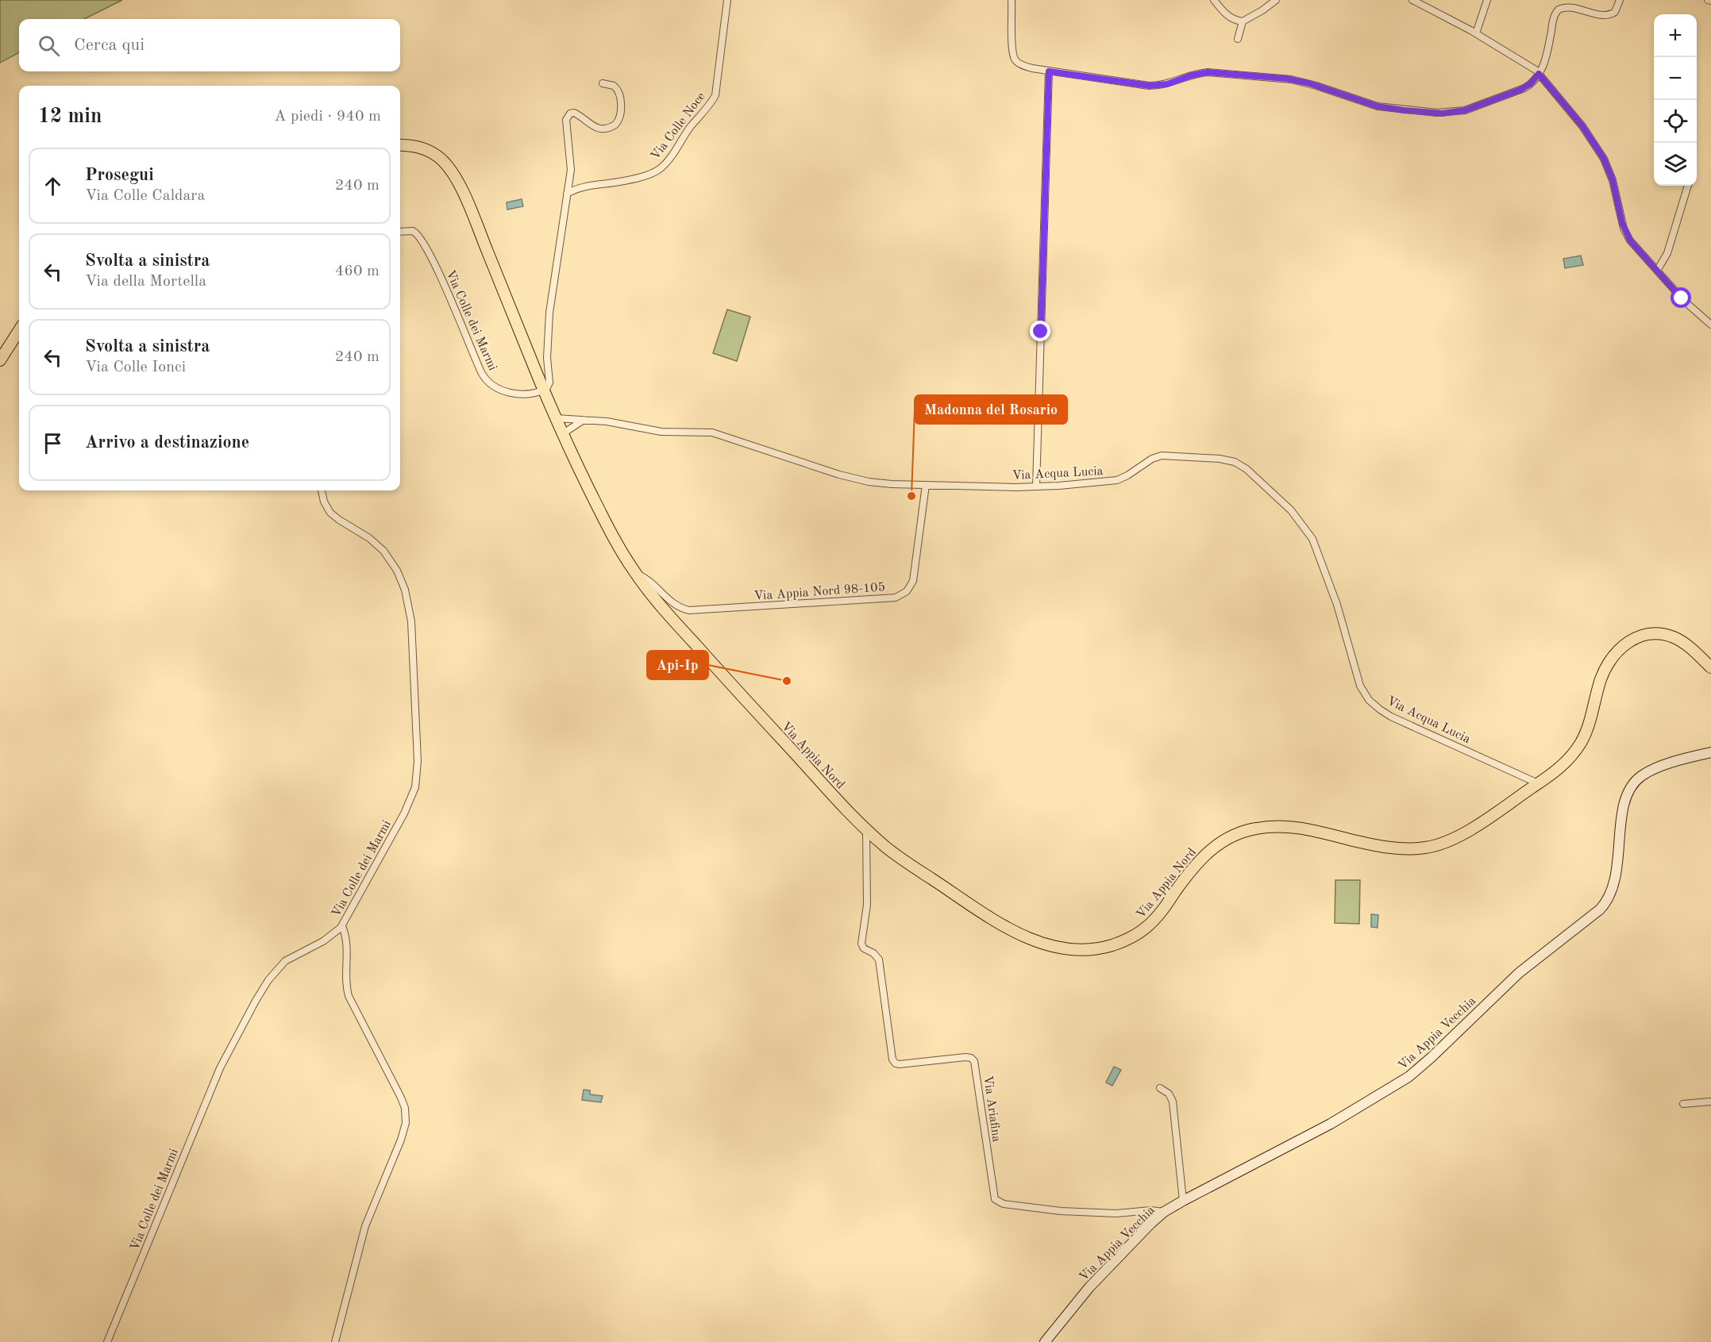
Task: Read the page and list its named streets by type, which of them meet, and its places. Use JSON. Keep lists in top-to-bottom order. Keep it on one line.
{"streets":{"main road":["Via Appia Nord","Via Appia Vecchia"],"street":["Via Colle Noce","Via Colle dei Marmi","Via Acqua Lucia","Via Appia Nord 98-105","Via Ariafina"]},"crossings":[["Via Colle dei Marmi","Via Appia Nord"],["Via Acqua Lucia","Via Appia Nord 98-105"],["Via Acqua Lucia","Via Appia Nord"],["Via Appia Nord 98-105","Via Appia Nord"],["Via Appia Nord","Via Ariafina"],["Via Appia Vecchia","Via Ariafina"]],"places":["Madonna del Rosario","Api-Ip"],"page":{"map_buttons":["+","−"],"search":"Cerca qui","heading":["12 min","A piedi · 940 m"],"list":[["Prosegui","Via Colle Caldara","240 m"],["Svolta a sinistra","Via della Mortella","460 m"],["Svolta a sinistra","Via Colle Ionci","240 m"],"Arrivo a destinazione"]}}
